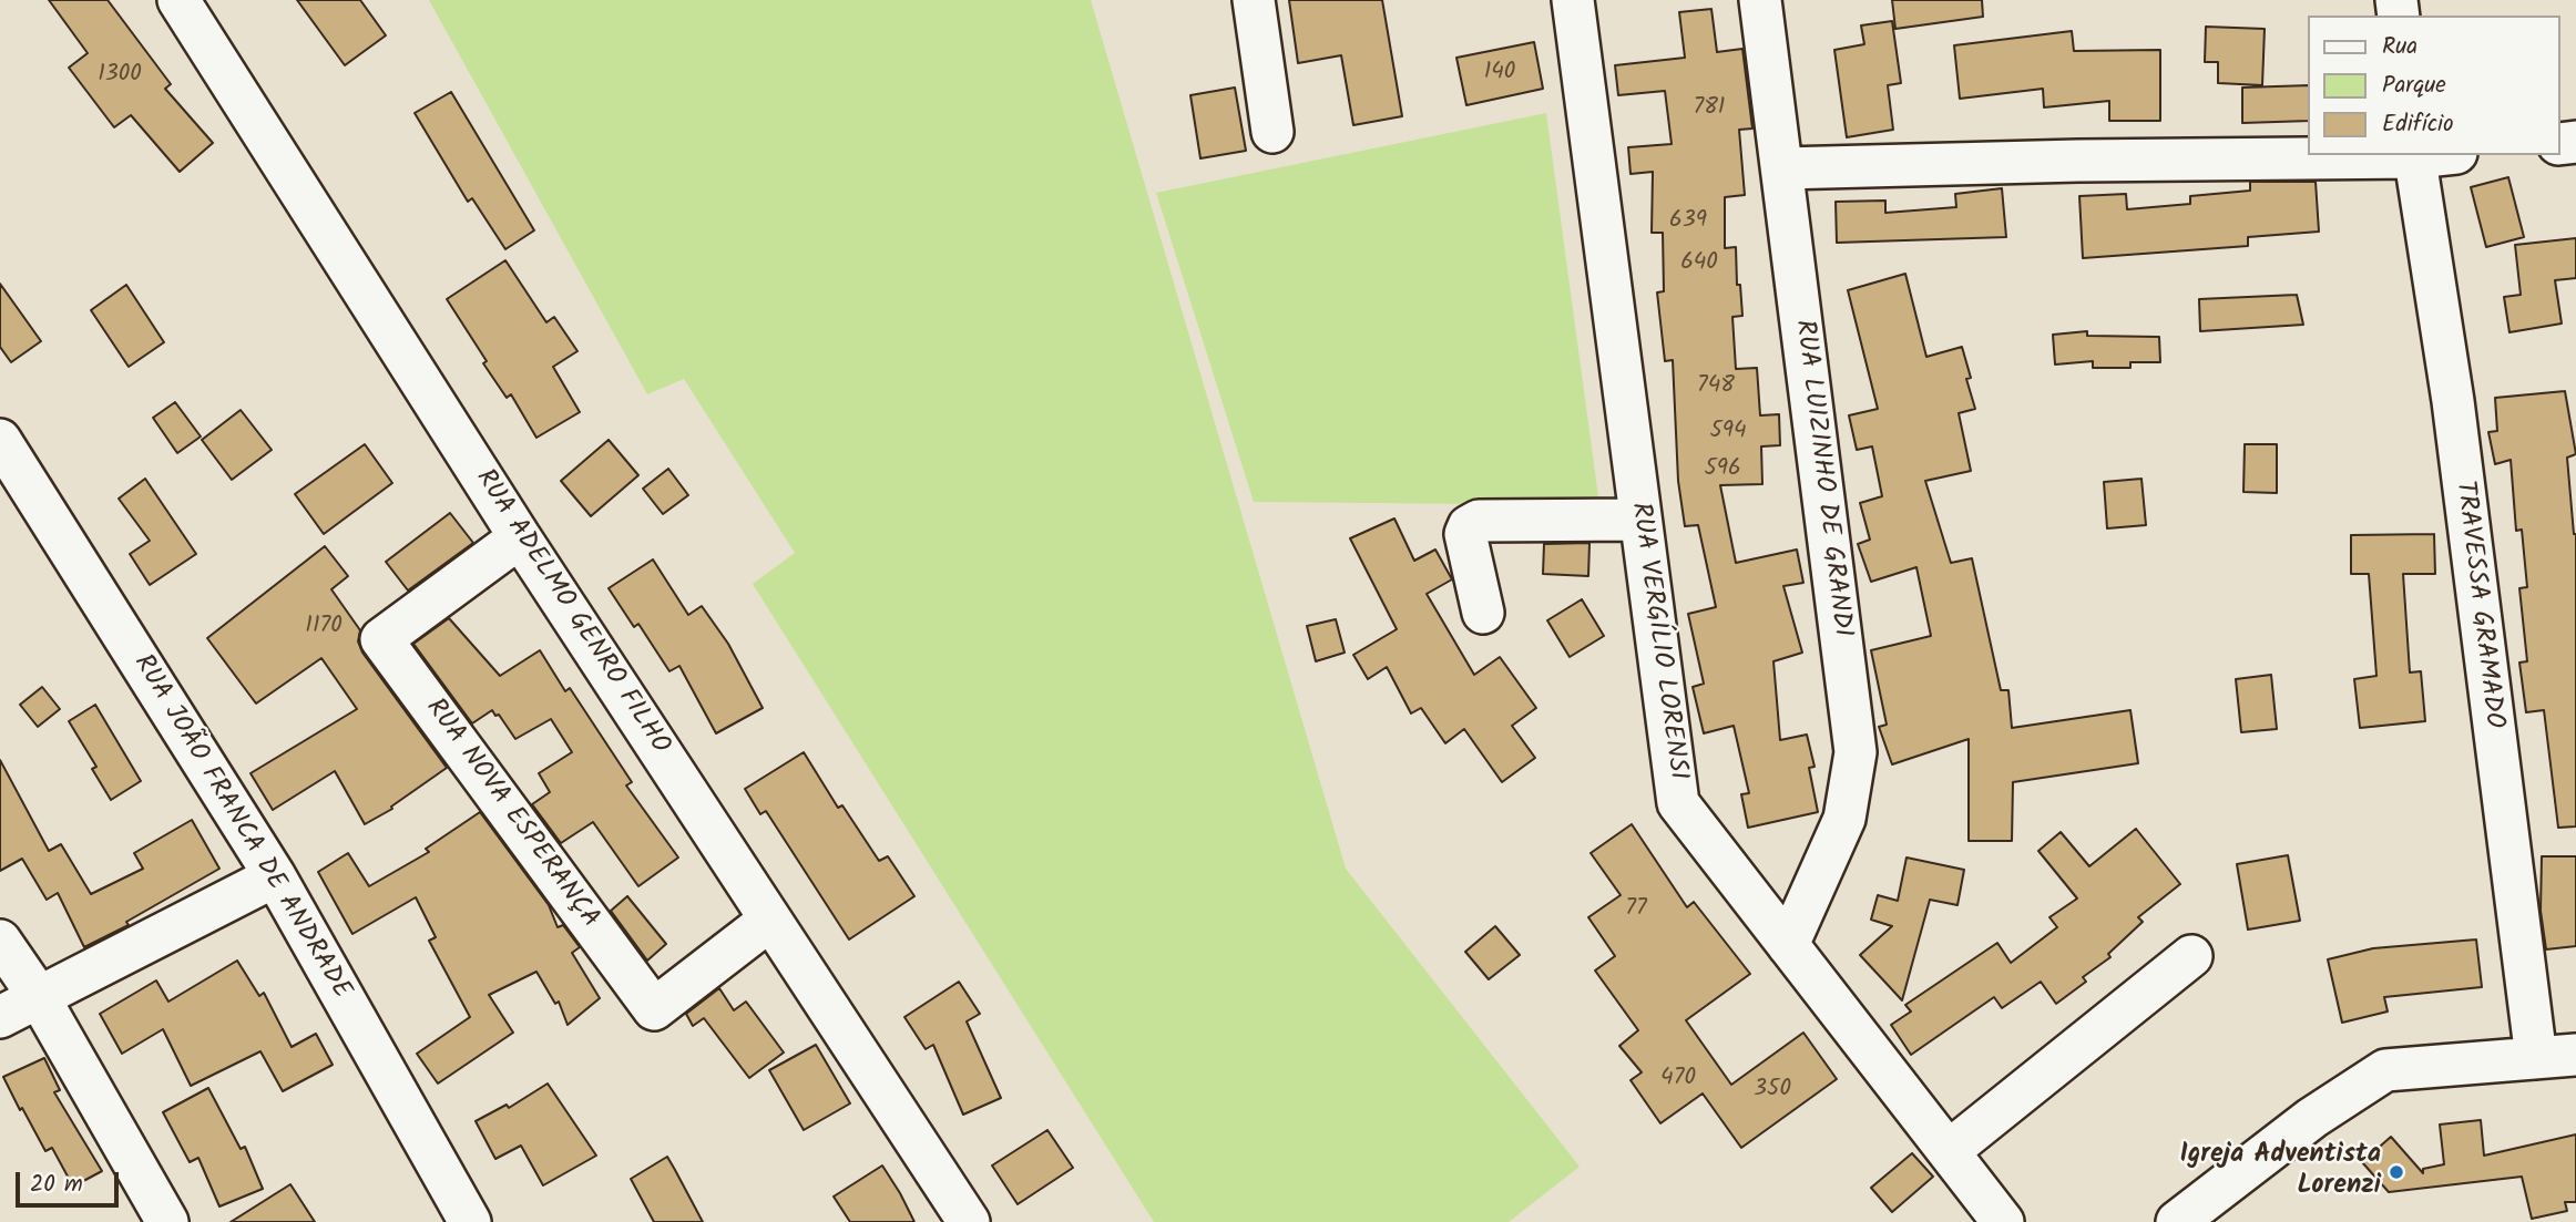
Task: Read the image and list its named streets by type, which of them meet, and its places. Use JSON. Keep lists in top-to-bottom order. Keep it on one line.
{"streets":{"street":["RUA LUIZINHO DE GRANDI","TRAVESSA GRAMADO","RUA ADELMO GENRO FILHO","RUA VERGÍLIO LORENSI","RUA NOVA ESPERANÇA","RUA JOÃO FRANCA DE ANDRADE"]},"crossings":[["RUA LUIZINHO DE GRANDI","RUA VERGÍLIO LORENSI"],["RUA ADELMO GENRO FILHO","RUA NOVA ESPERANÇA"]],"places":["Igreja Adventista Lorenzi"],"house_numbers":["140","1300","781","639","640","748","594","596","1170","77","470","350"],"legend":["Rua","Parque","Edifício"],"scale_bar":"20 m"}
